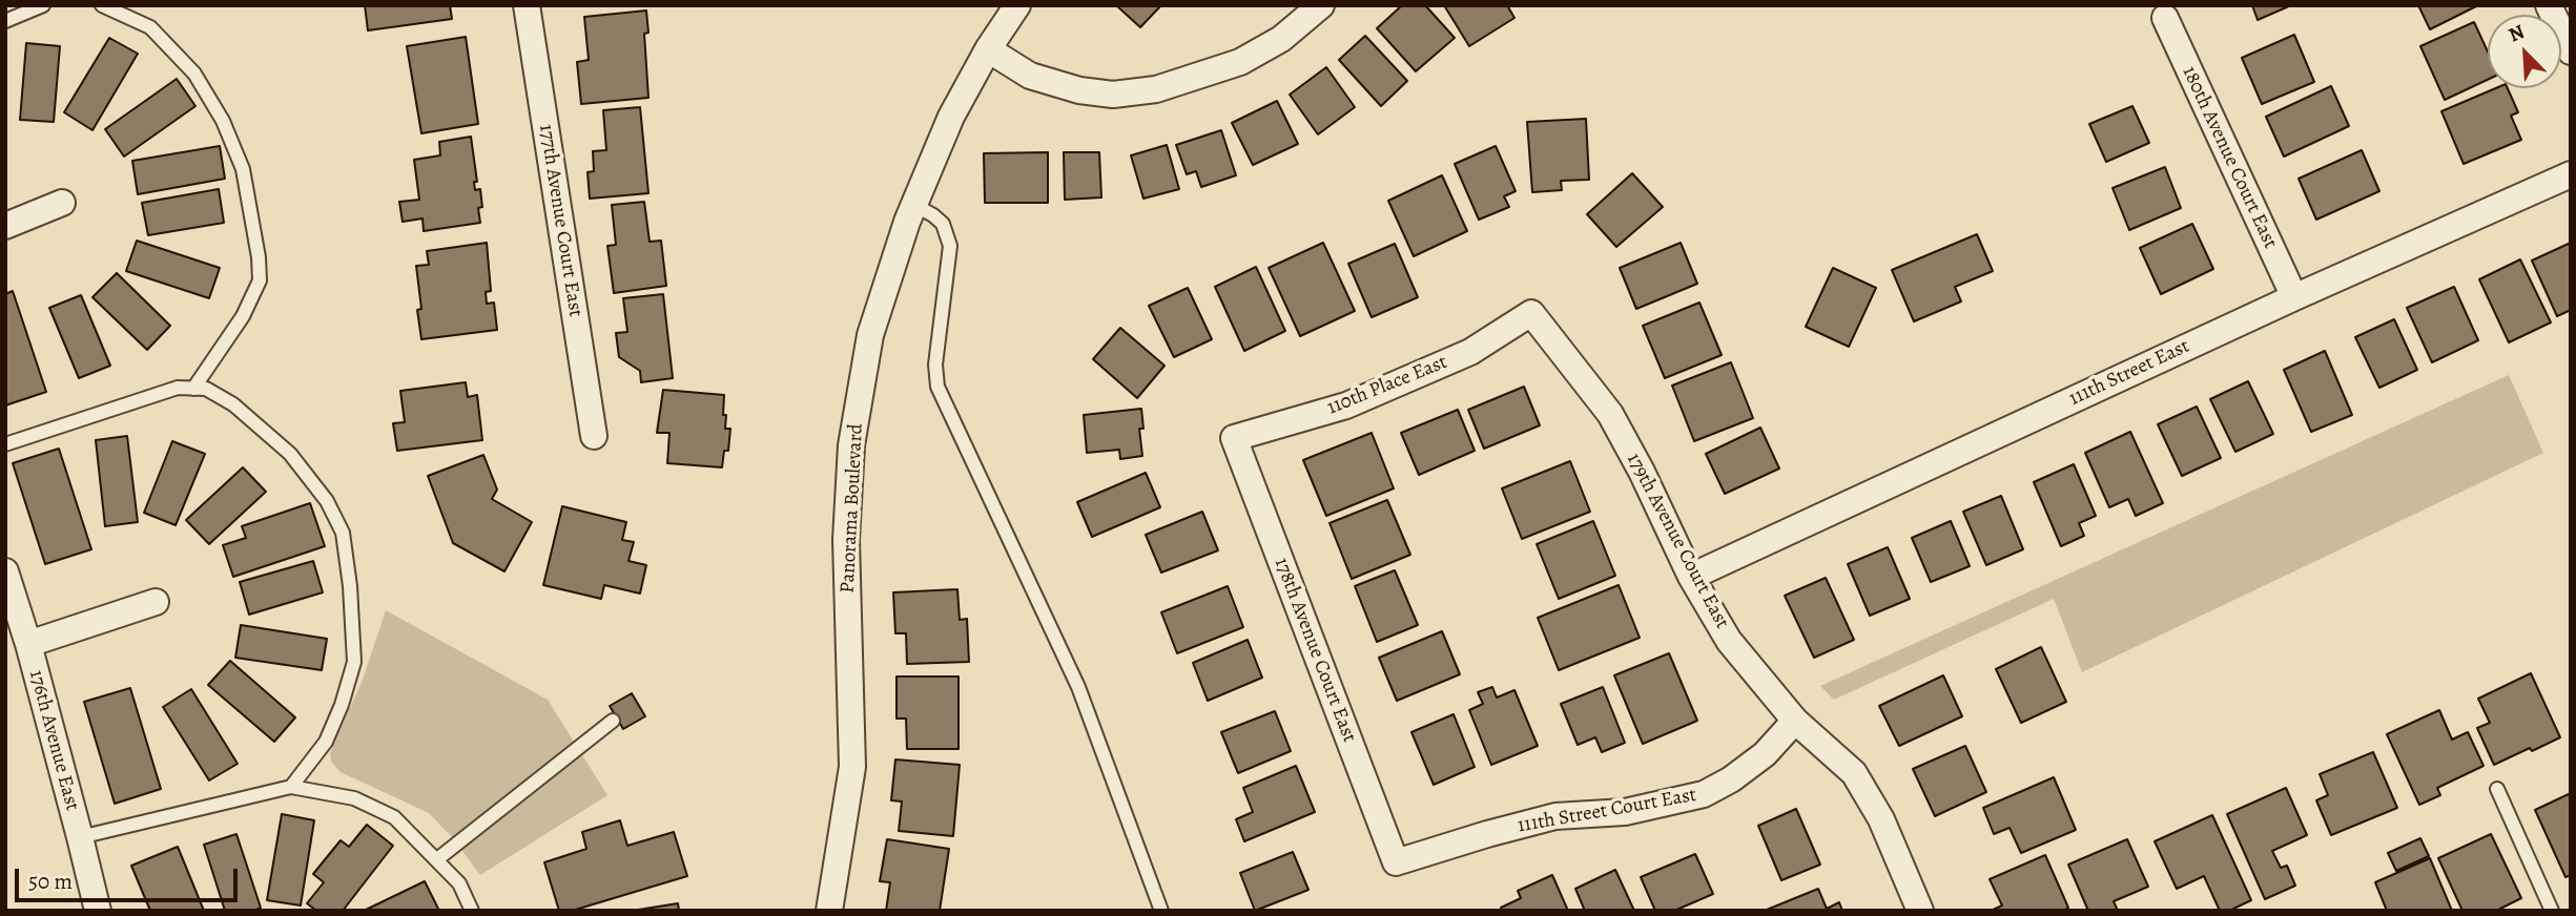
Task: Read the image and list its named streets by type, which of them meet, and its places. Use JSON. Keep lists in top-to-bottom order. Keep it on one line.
{"streets":{"street":["180th Avenue Court East","177th Avenue Court East","111th Street East","110th Place East","Panorama Boulevard","179th Avenue Court East","178th Avenue Court East","176th Avenue East","111th Street Court East"]},"crossings":[["180th Avenue Court East","111th Street East"],["111th Street East","179th Avenue Court East"],["110th Place East","179th Avenue Court East"],["110th Place East","178th Avenue Court East"],["179th Avenue Court East","111th Street Court East"],["178th Avenue Court East","111th Street Court East"]],"scale_bar":"50 m","north":"top left"}
